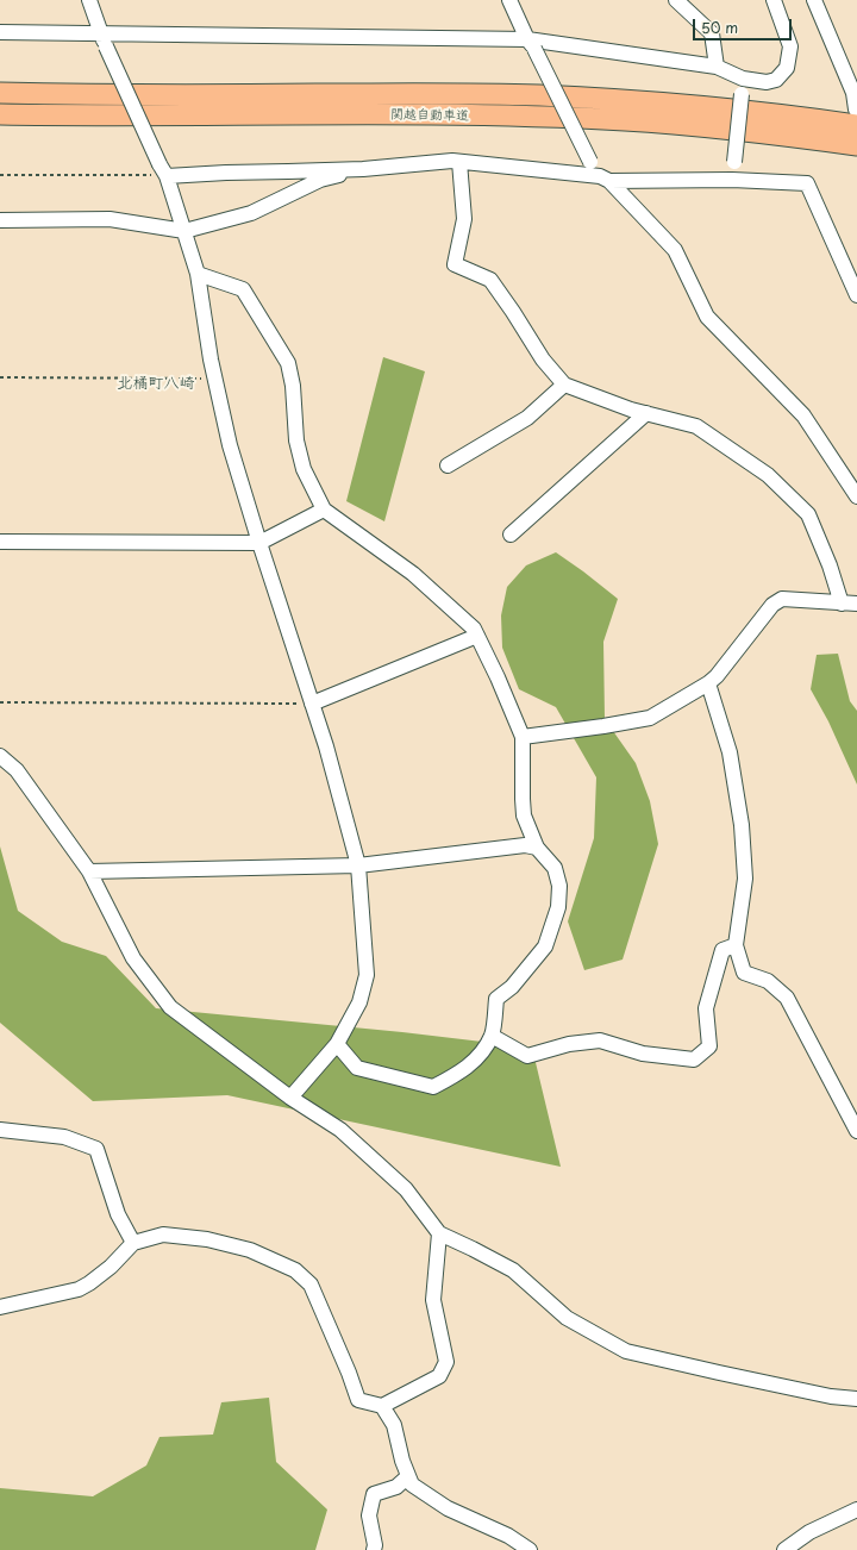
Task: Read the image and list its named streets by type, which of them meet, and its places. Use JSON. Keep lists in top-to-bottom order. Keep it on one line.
{"streets":{"highway":["関越自動車道"]},"districts":["北橘町八崎"],"scale_bar":"50 m"}
